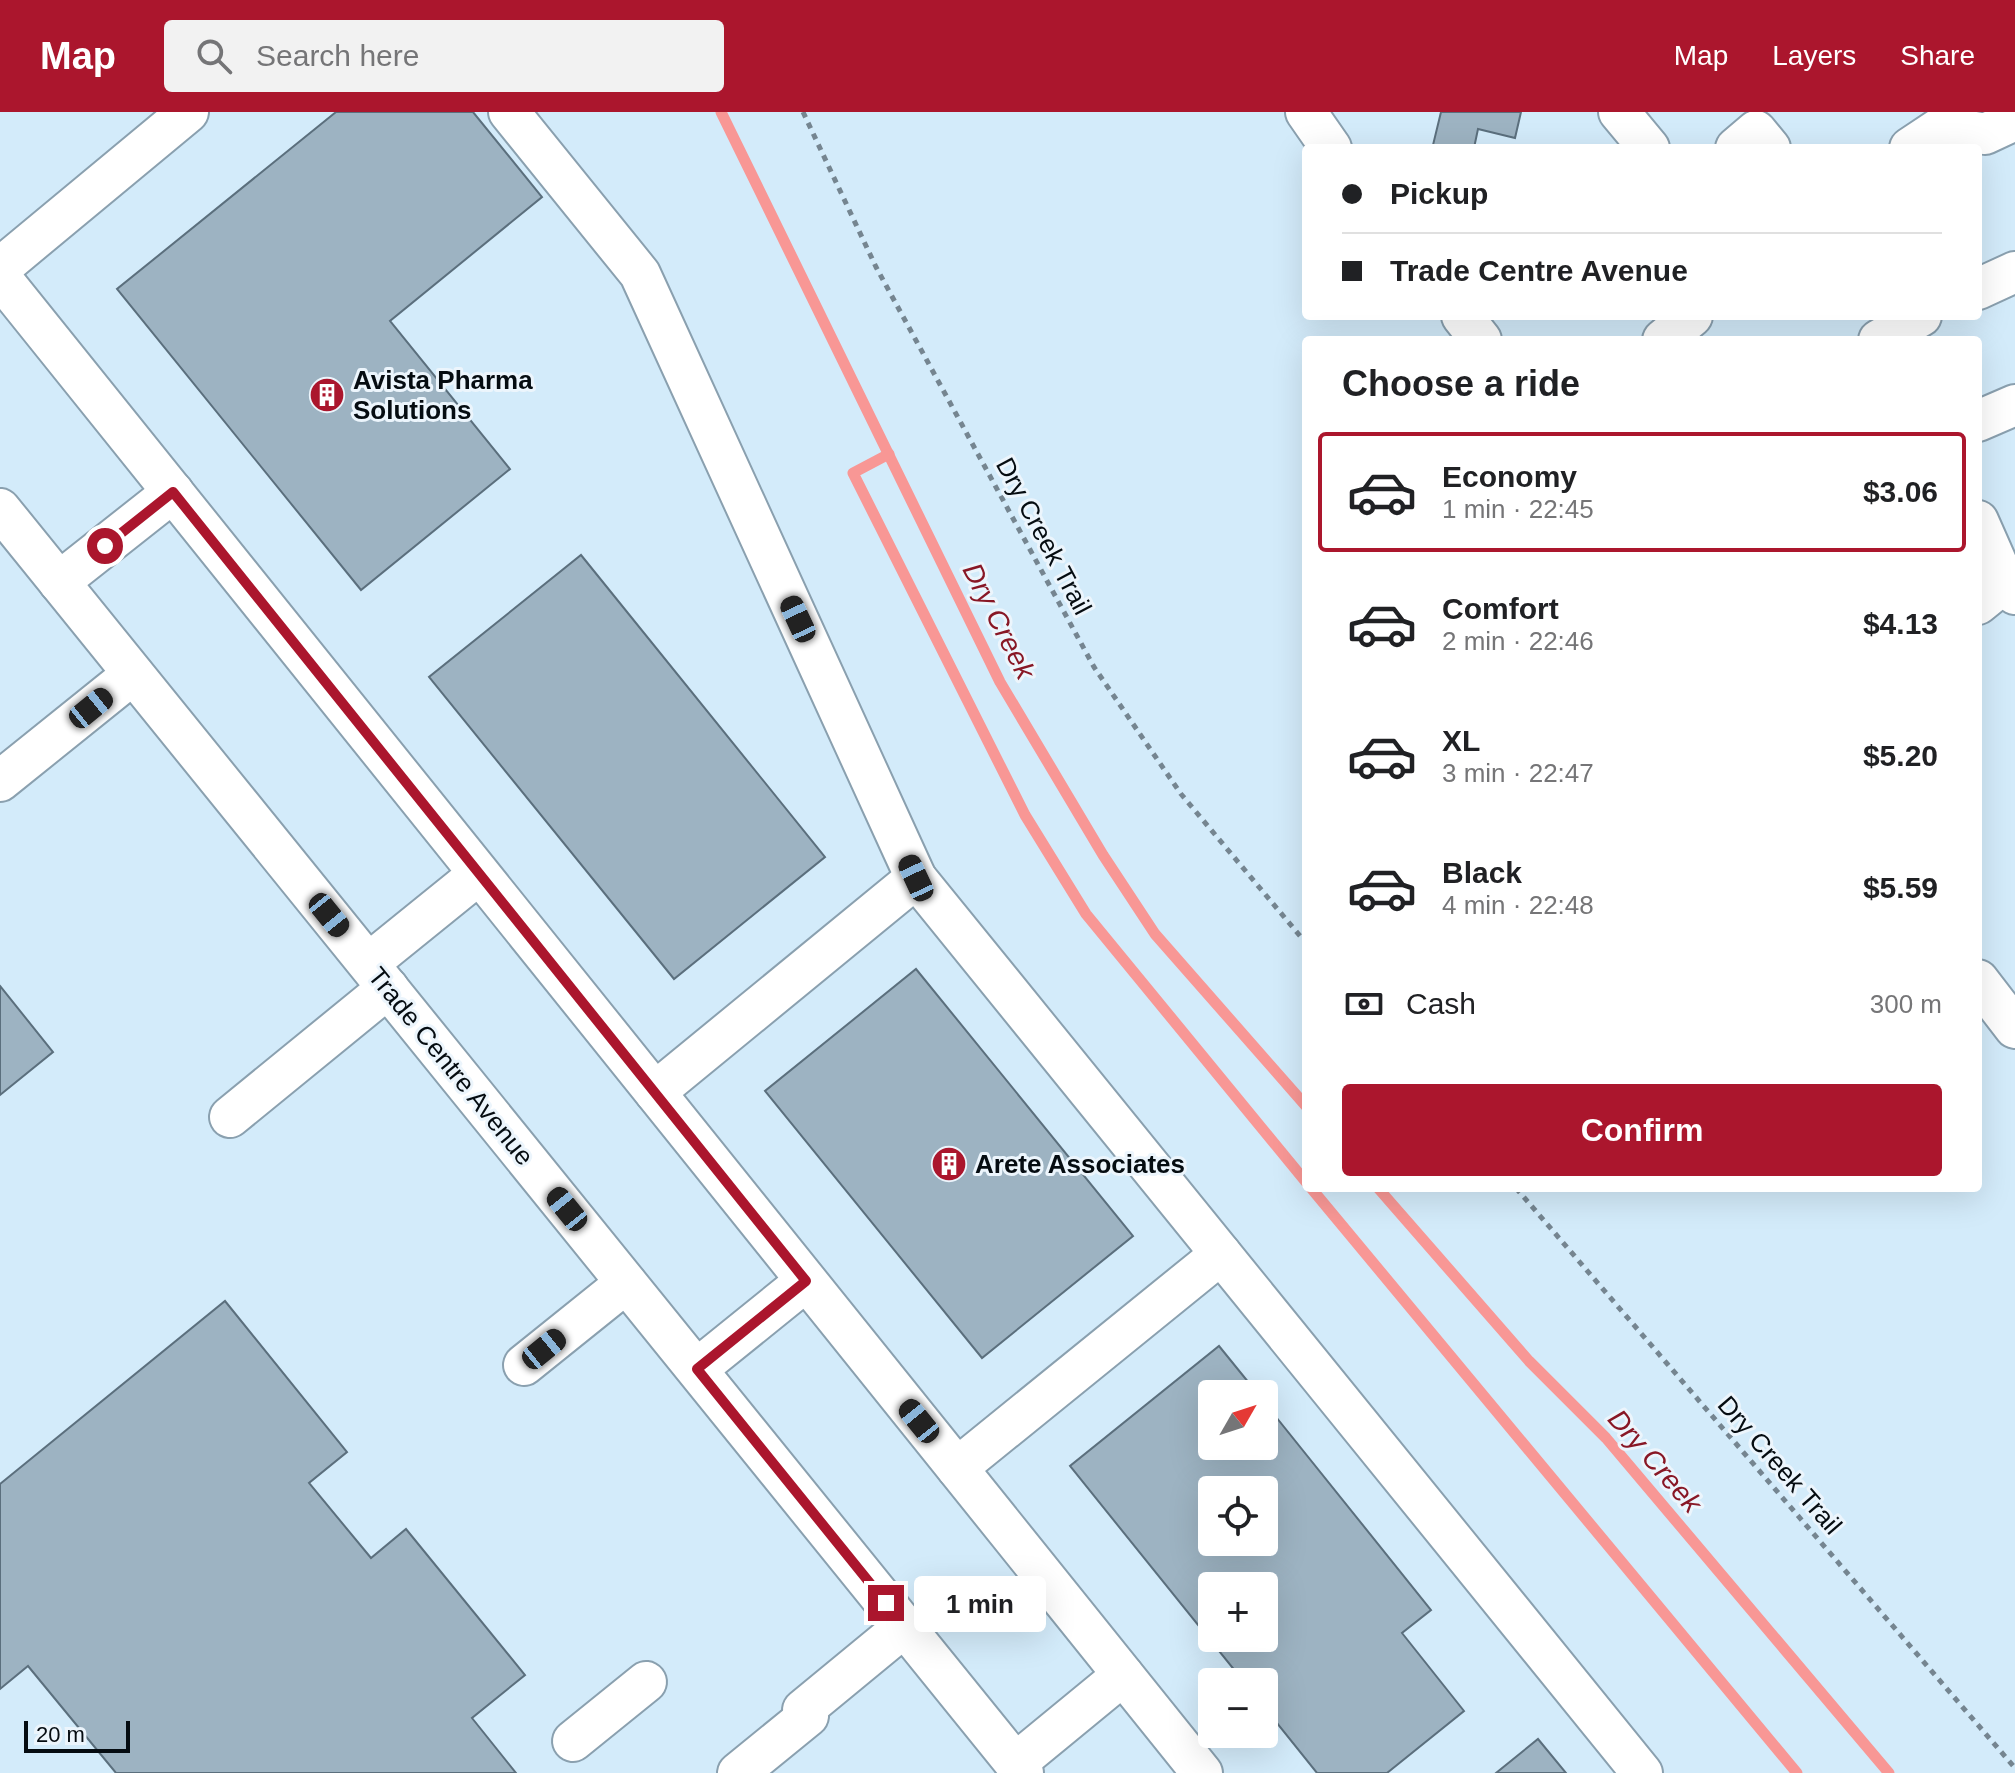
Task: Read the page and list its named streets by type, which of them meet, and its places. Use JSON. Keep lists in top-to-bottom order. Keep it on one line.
{"streets":{"street":["Trade Centre Avenue"],"path":["Dry Creek Trail"]},"water":["Dry Creek"],"places":{"building":["Avista Pharma Solutions","Arete Associates"]},"scale_bar":"20 m","north":"top right","page":{"header":"Map","search":"Search here","nav":["Map","Layers","Share"],"banner":["Pickup","Trade Centre Avenue"],"heading":"Choose a ride","list":[{"name":"Economy","note":"1 min · 22:45","value":"$3.06"},{"name":"Comfort","note":"2 min · 22:46","value":"$4.13"},{"name":"XL","note":"3 min · 22:47","value":"$5.20"},{"name":"Black","note":"4 min · 22:48","value":"$5.59"}],"pay":["Cash","300 m"],"buttons":"Confirm","map_buttons":["+","−"],"bubble":"1 min","scale":"20 m"}}
